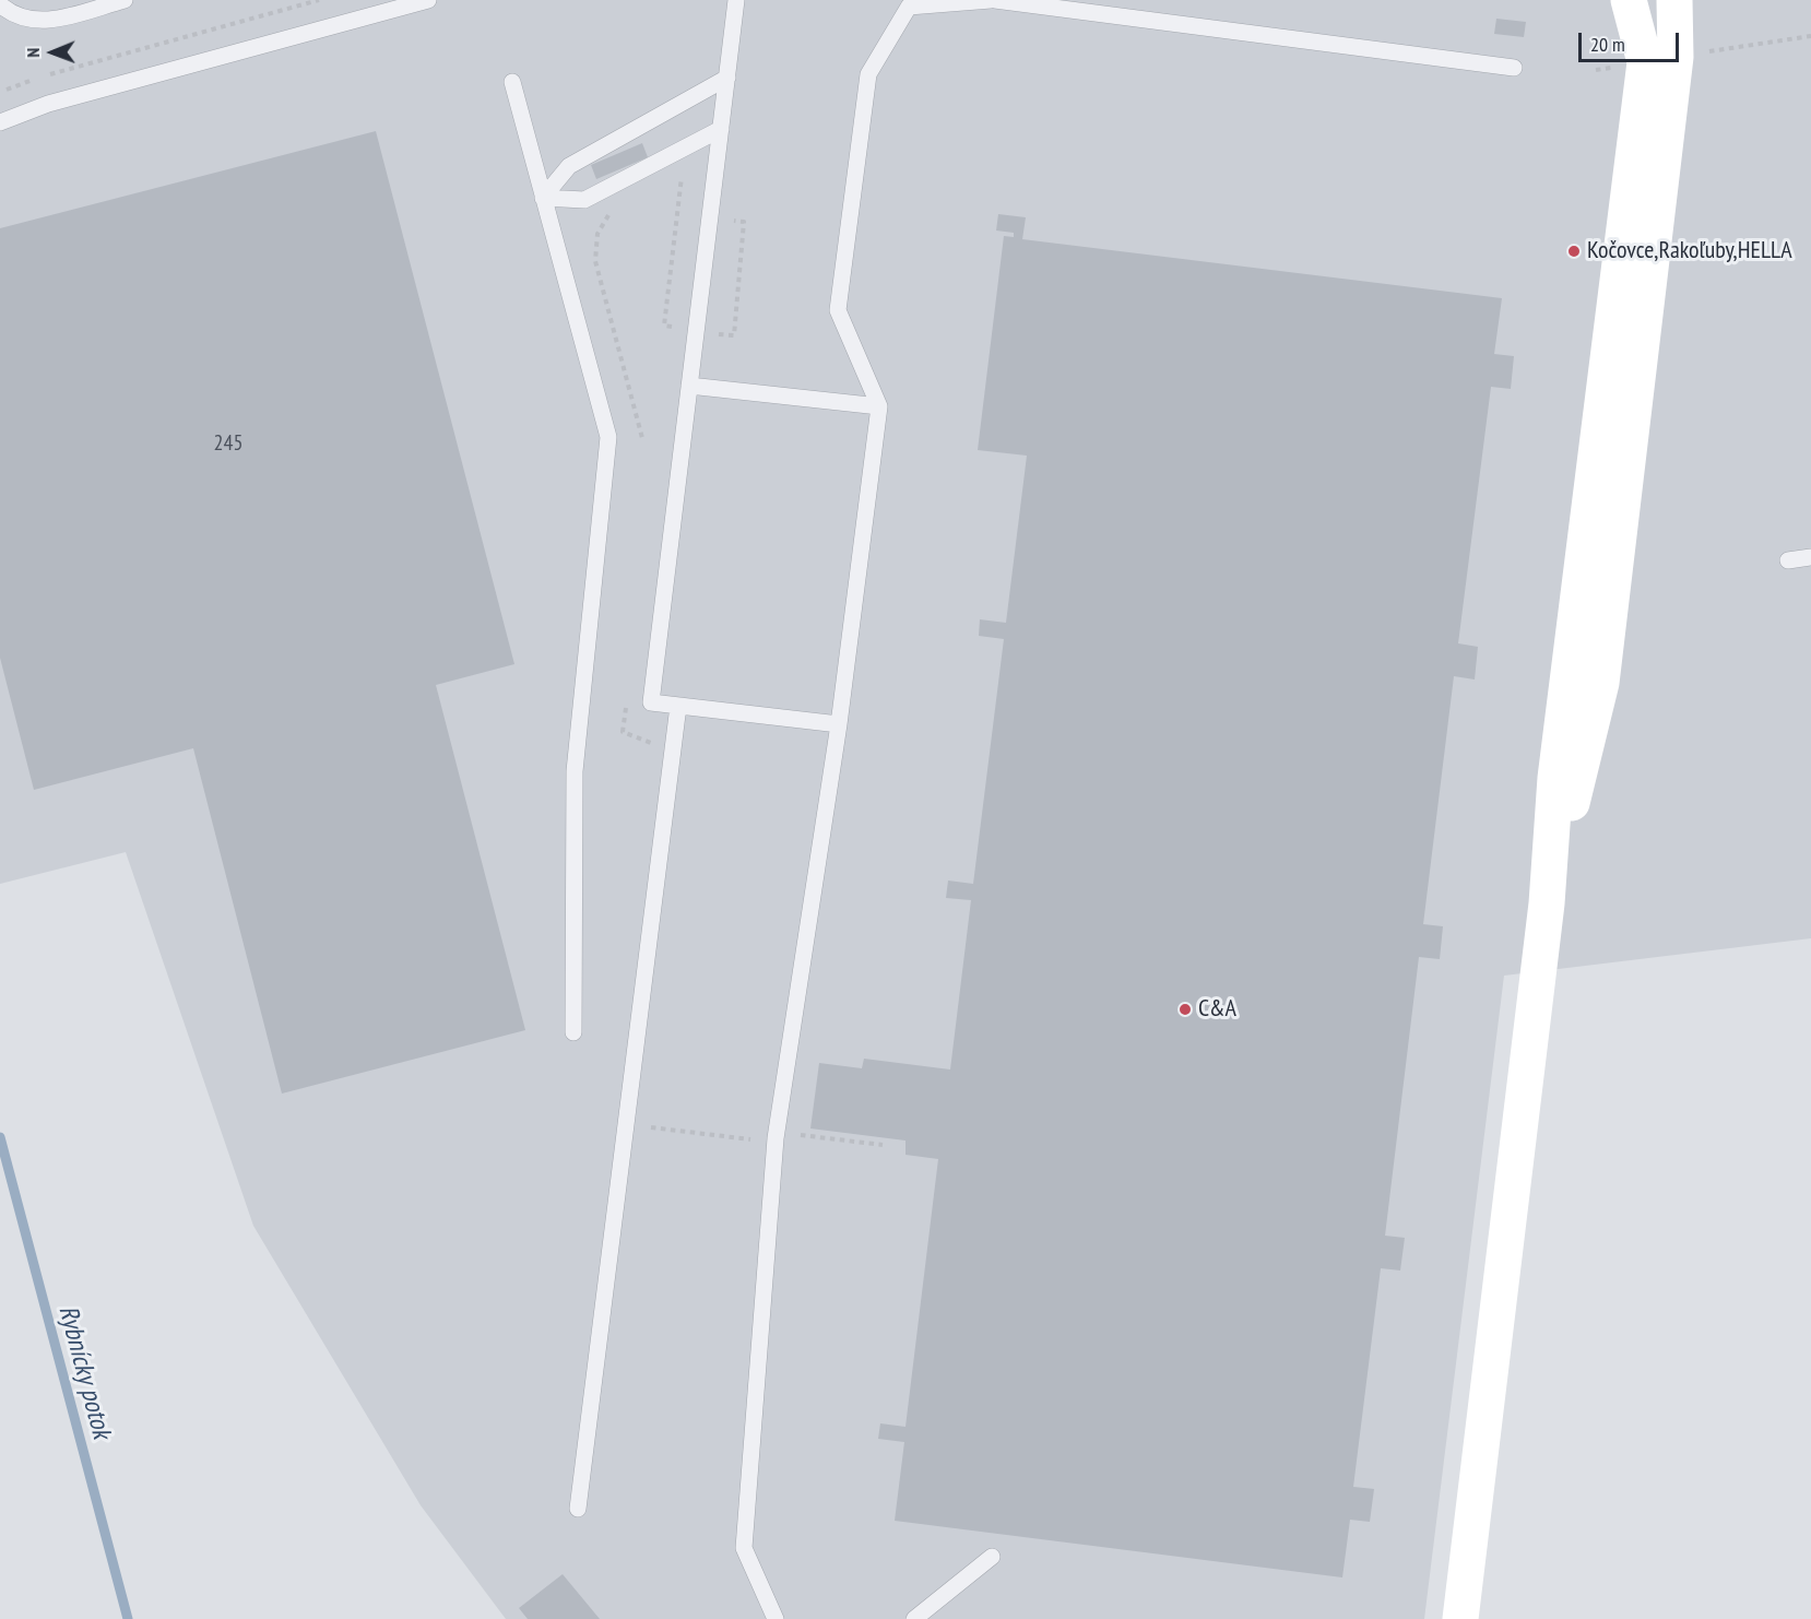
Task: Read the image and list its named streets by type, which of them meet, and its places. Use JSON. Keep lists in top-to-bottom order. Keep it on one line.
{"water":["Rybnícky potok"],"places":["Kočovce,Rakoľuby,HELLA","C&A"],"house_numbers":["245"],"scale_bar":"20 m","north":"left"}
